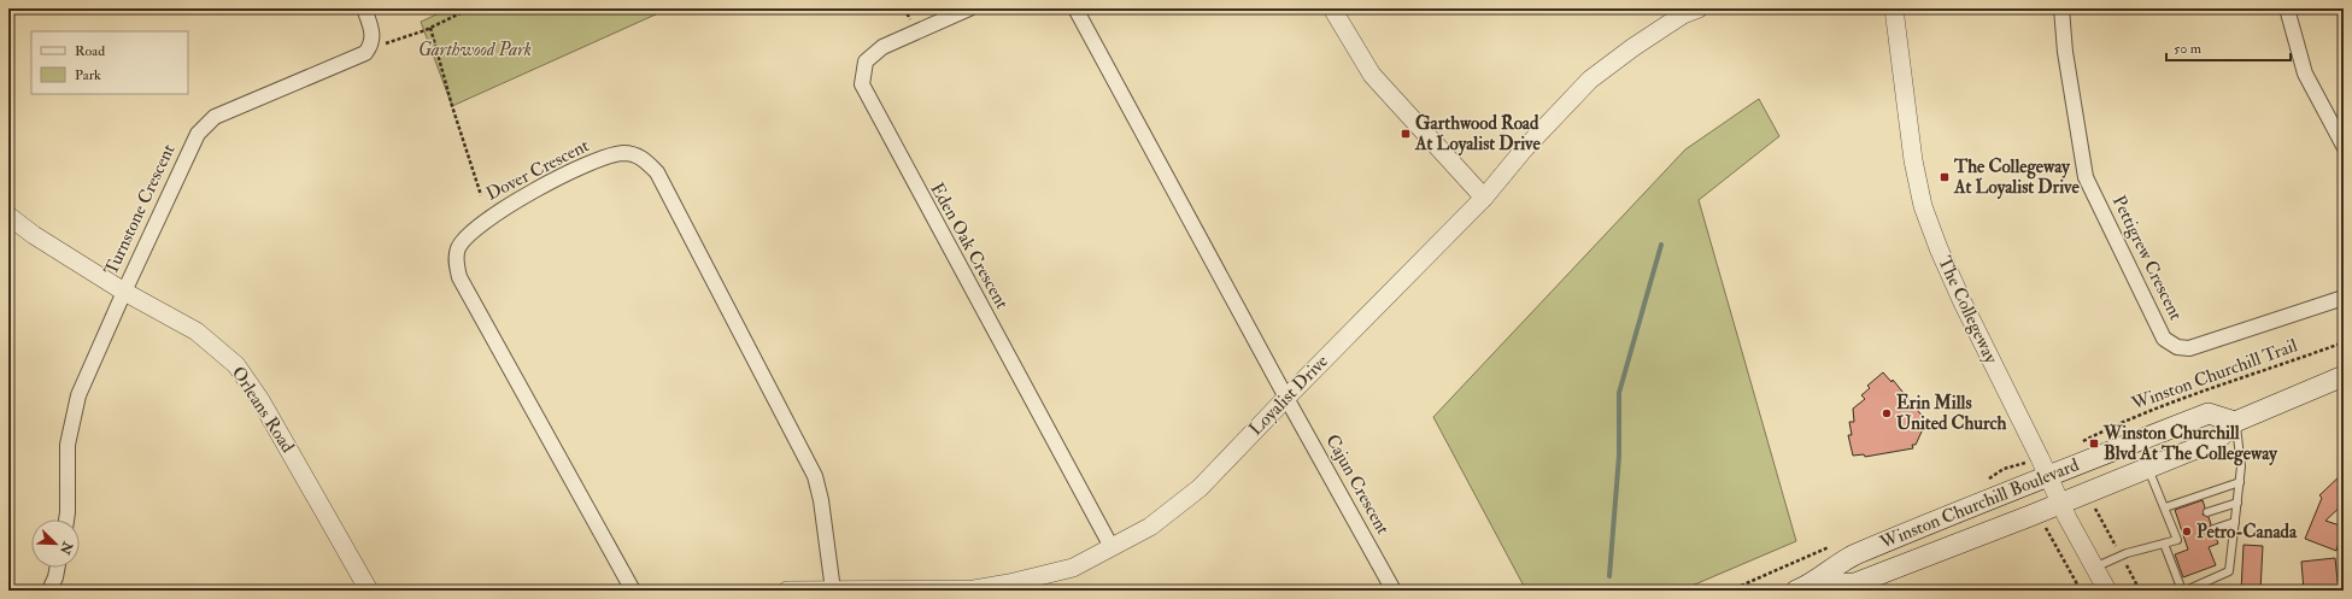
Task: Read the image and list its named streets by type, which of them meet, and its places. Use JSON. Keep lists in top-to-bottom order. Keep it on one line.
{"streets":{"main road":["Winston Churchill Boulevard"],"street":["Dover Crescent","Turnstone Crescent","Eden Oak Crescent","Pettigrew Crescent","The Collegeway","Loyalist Drive","Orleans Road","Cajun Crescent"],"path":["Winston Churchill Trail"]},"crossings":[["Dover Crescent","Loyalist Drive"],["Turnstone Crescent","Orleans Road"],["Eden Oak Crescent","Loyalist Drive"],["The Collegeway","Winston Churchill Boulevard"],["Loyalist Drive","Cajun Crescent"]],"parks":["Garthwood Park"],"places":{"transit":["Garthwood Road At Loyalist Drive","The Collegeway At Loyalist Drive","Winston Churchill Blvd At The Collegeway"],"other":["Erin Mills United Church","Petro-Canada"]},"legend":["Road","Park"],"scale_bar":"50 m","north":"bottom right"}
